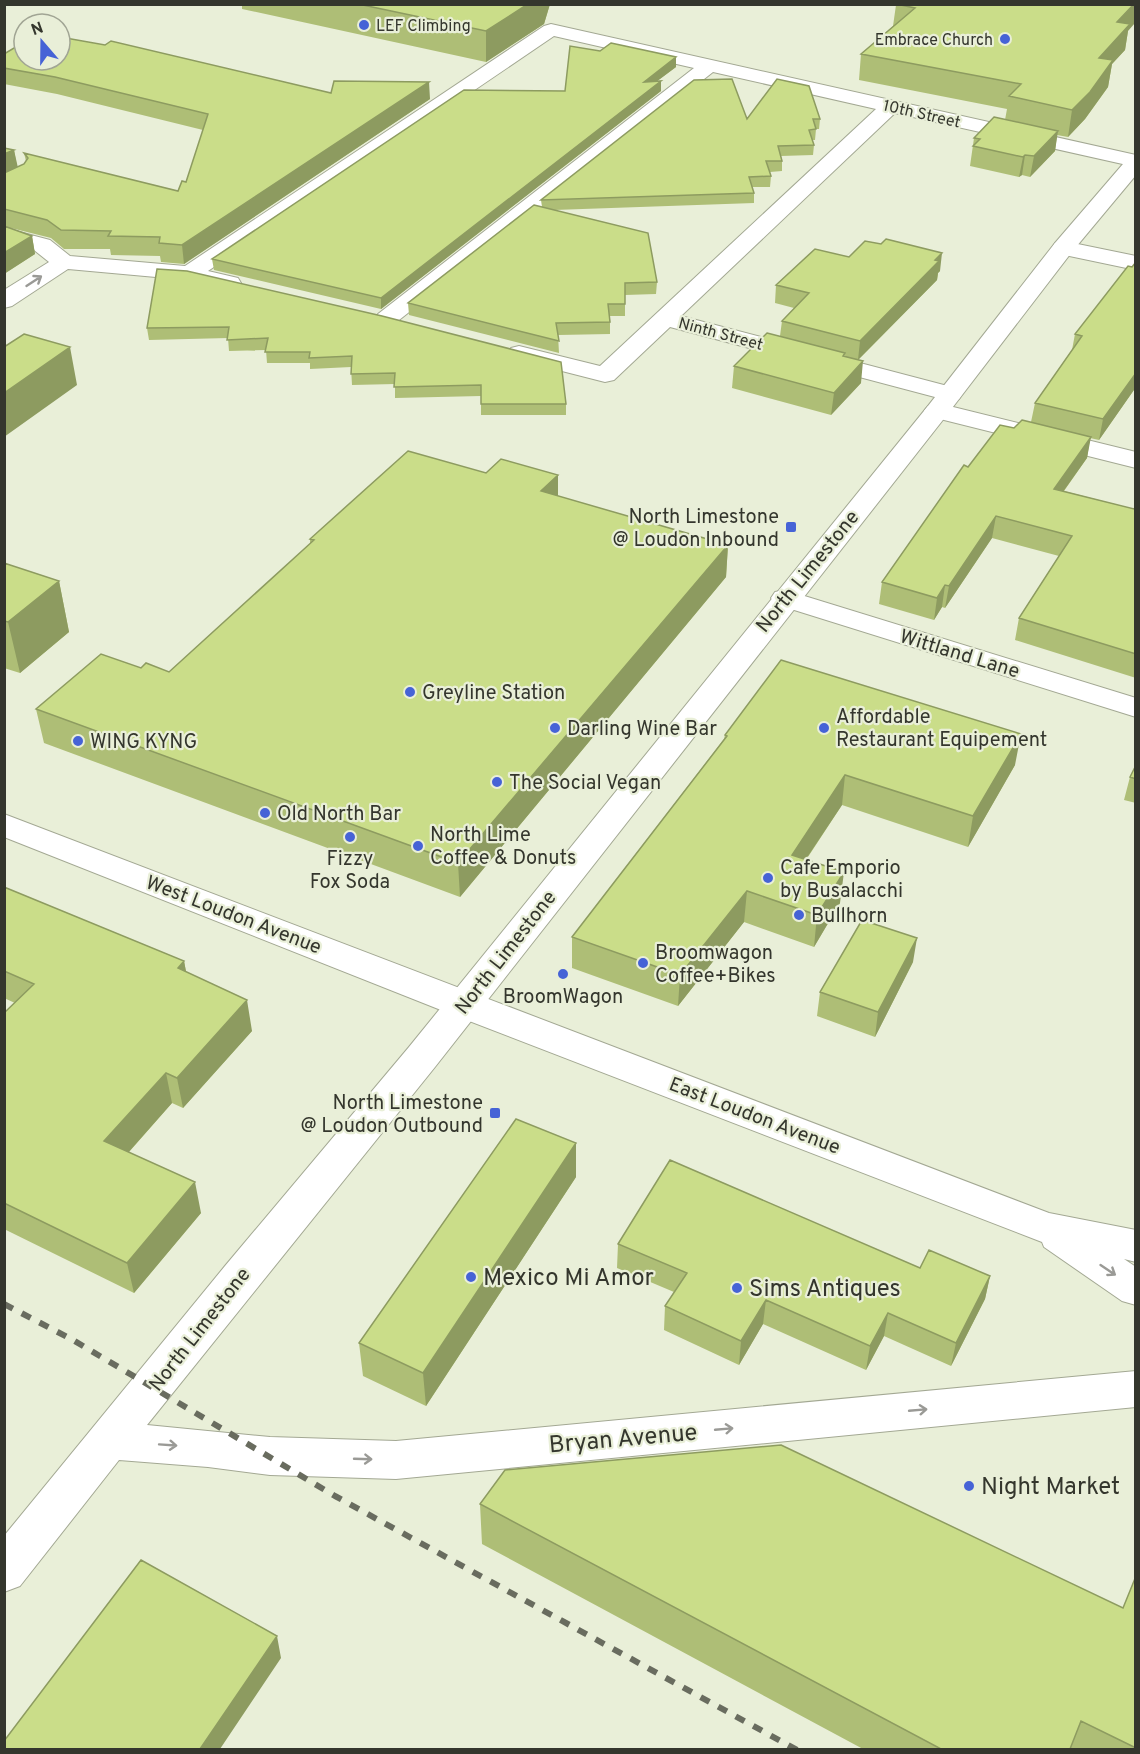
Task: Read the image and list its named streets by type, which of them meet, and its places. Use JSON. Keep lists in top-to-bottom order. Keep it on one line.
{"streets":{"street":["10th Street","Ninth Street","North Limestone","Wittland Lane","West Loudon Avenue","East Loudon Avenue","Bryan Avenue"]},"crossings":[["10th Street","North Limestone"],["Ninth Street","North Limestone"],["North Limestone","Wittland Lane"],["North Limestone","West Loudon Avenue"],["North Limestone","East Loudon Avenue"],["North Limestone","Bryan Avenue"],["West Loudon Avenue","East Loudon Avenue"]],"one_way":["Bryan Avenue"],"places":{"other":["LEF Climbing","Embrace Church","Greyline Station","Darling Wine Bar","Affordable Restaurant Equipement","WING KYNG","The Social Vegan","Old North Bar","Fizzy Fox Soda","North Lime Coffee & Donuts","Cafe Emporio by Busalacchi","Bullhorn","Broomwagon Coffee+Bikes","BroomWagon","Mexico Mi Amor","Sims Antiques","Night Market"],"transit":["North Limestone @ Loudon Inbound","North Limestone @ Loudon Outbound"]},"north":"top"}
